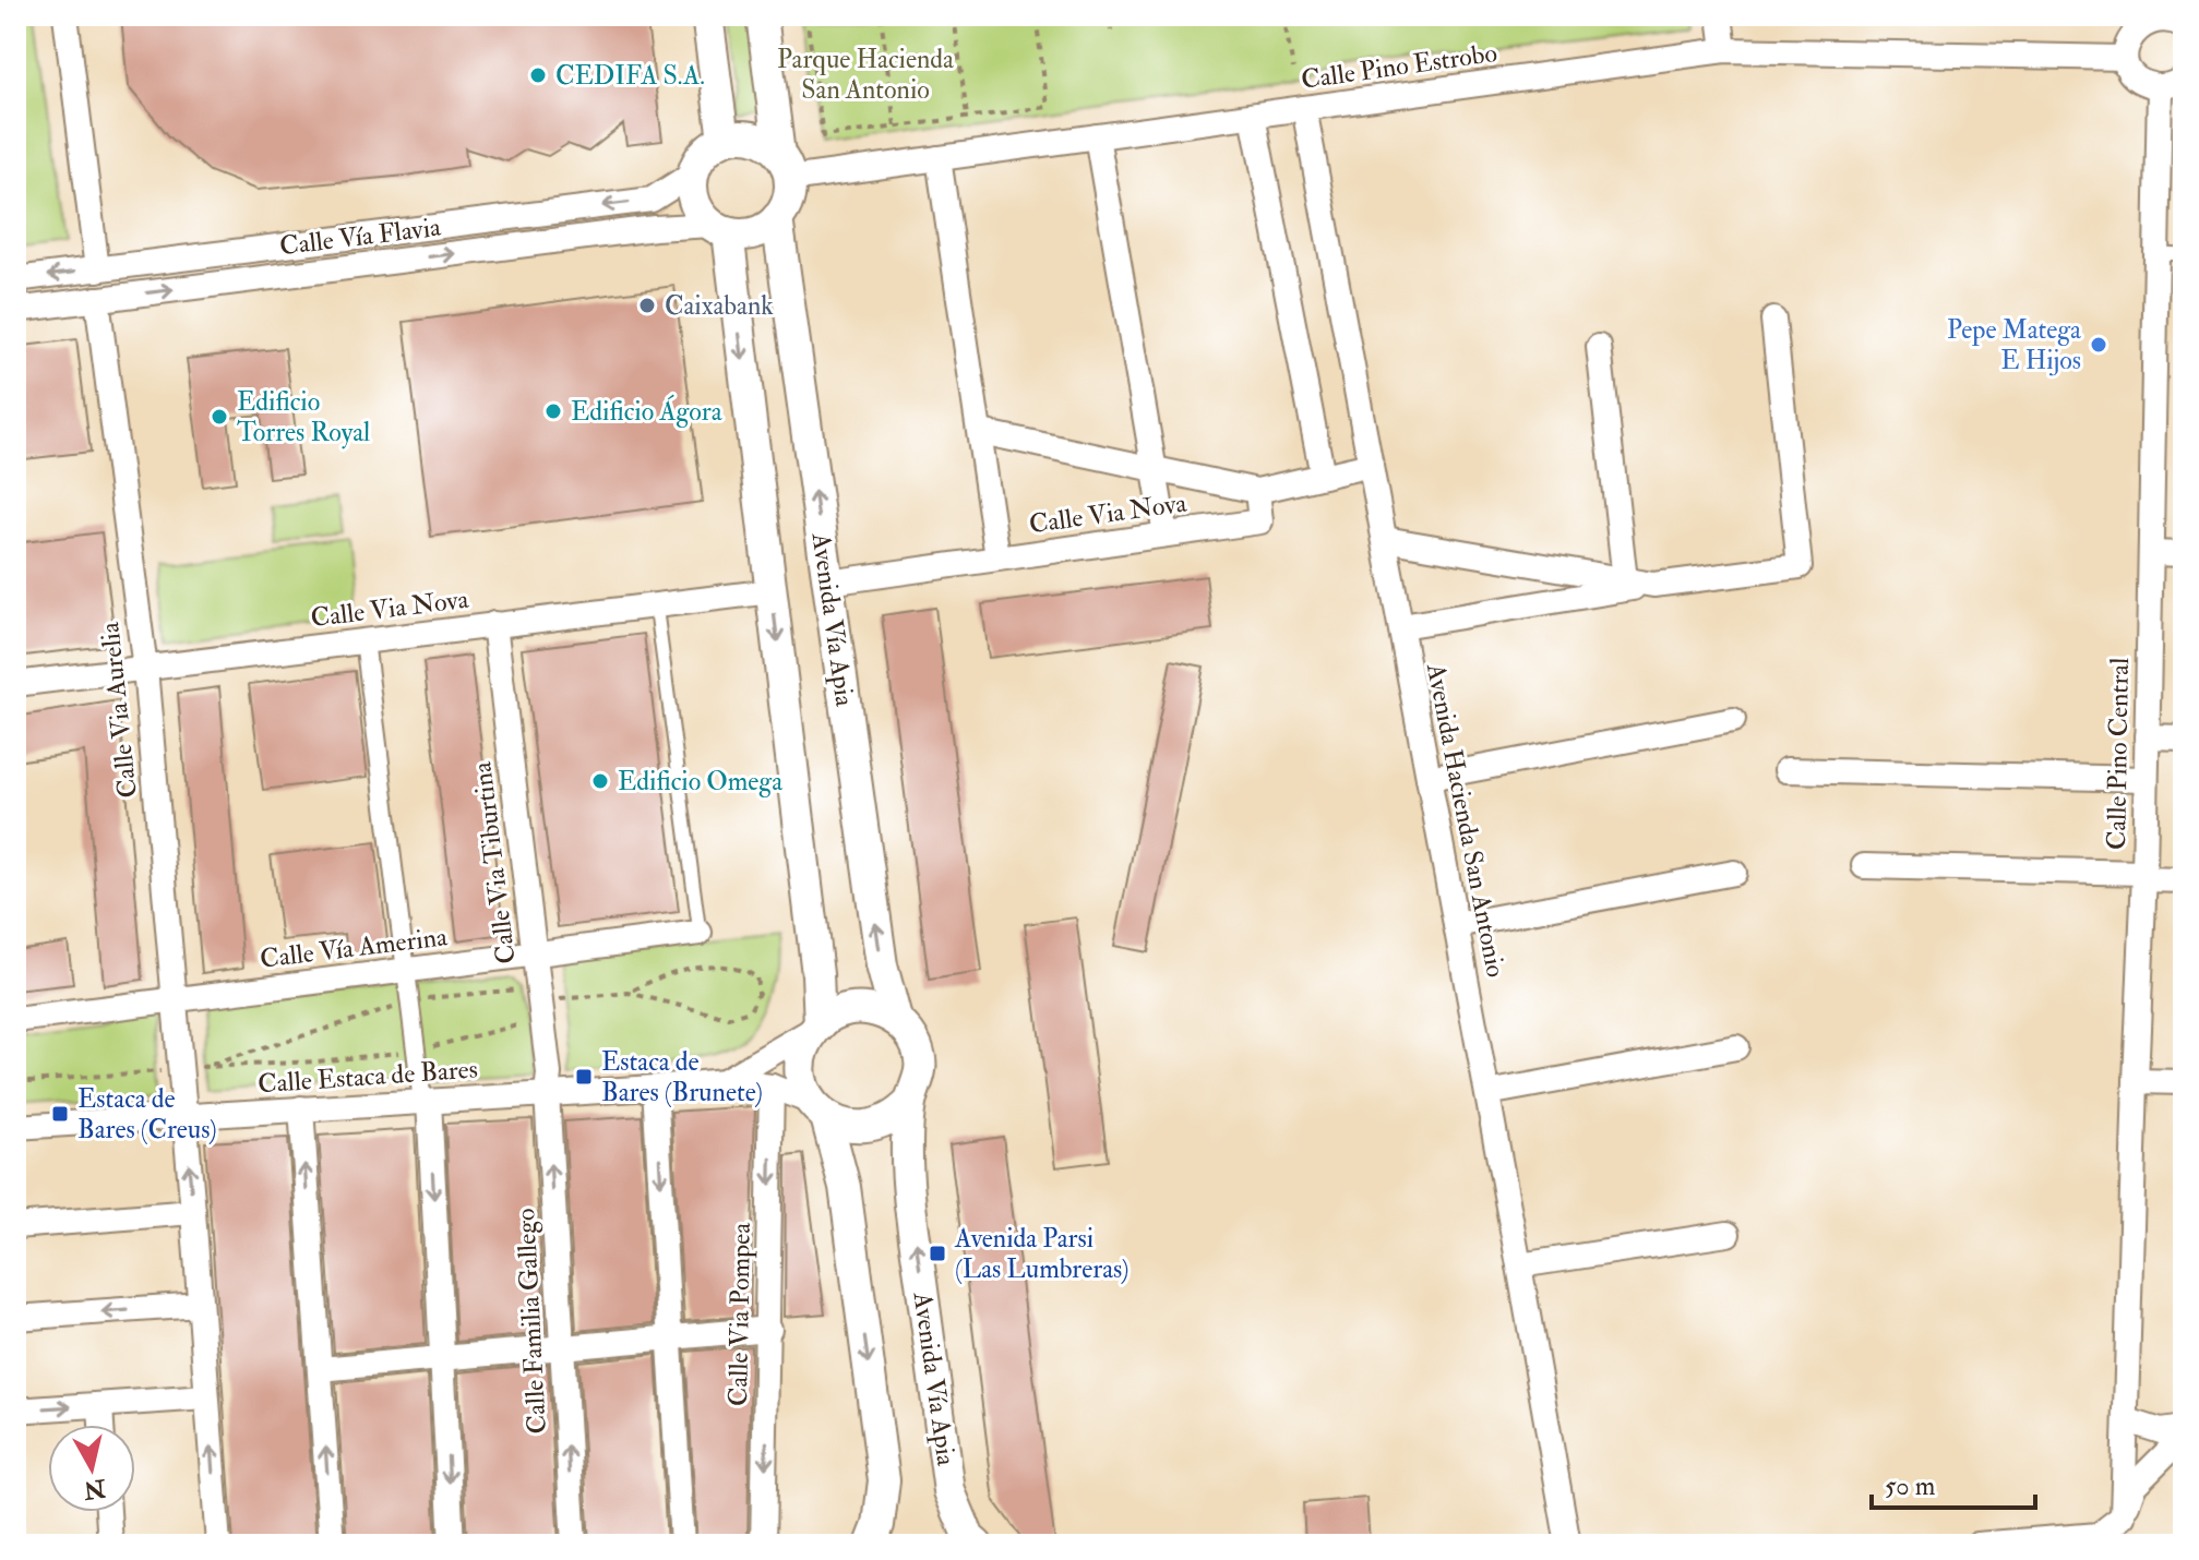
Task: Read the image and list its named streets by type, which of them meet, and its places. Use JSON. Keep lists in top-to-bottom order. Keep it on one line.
{"streets":{"street":["Calle Pino Estrobo","Calle Vía Flavia","Calle Via Nova","Avenida Vía Apia","Calle Via Aurelia","Calle Pino Central","Avenida Hacienda San Antonio","Calle Via Tiburtina","Calle Vía Amerina","Calle Estaca de Bares","Calle Via Pompea","Calle Familia Gallego"]},"crossings":[["Calle Pino Estrobo","Calle Vía Flavia"],["Calle Pino Estrobo","Avenida Vía Apia"],["Calle Pino Estrobo","Avenida Hacienda San Antonio"],["Calle Vía Flavia","Avenida Vía Apia"],["Calle Vía Flavia","Calle Via Aurelia"],["Calle Via Nova","Avenida Vía Apia"],["Calle Via Nova","Calle Via Aurelia"],["Calle Via Nova","Calle Via Tiburtina"],["Avenida Vía Apia","Calle Estaca de Bares"],["Calle Via Aurelia","Calle Vía Amerina"],["Calle Via Aurelia","Calle Estaca de Bares"],["Calle Via Tiburtina","Calle Vía Amerina"],["Calle Via Tiburtina","Calle Estaca de Bares"],["Calle Via Tiburtina","Calle Familia Gallego"],["Calle Estaca de Bares","Calle Via Pompea"],["Calle Estaca de Bares","Calle Familia Gallego"]],"parks":["Parque Hacienda San Antonio"],"places":{"other":["CEDIFA S.A.","Caixabank","Pepe Matega E Hijos","Edificio Ágora","Edificio Torres Royal","Edificio Omega"],"transit":["Estaca de Bares (Brunete)","Estaca de Bares (Creus)","Avenida Parsi (Las Lumbreras)"]},"scale_bar":"50 m","north":"bottom"}
